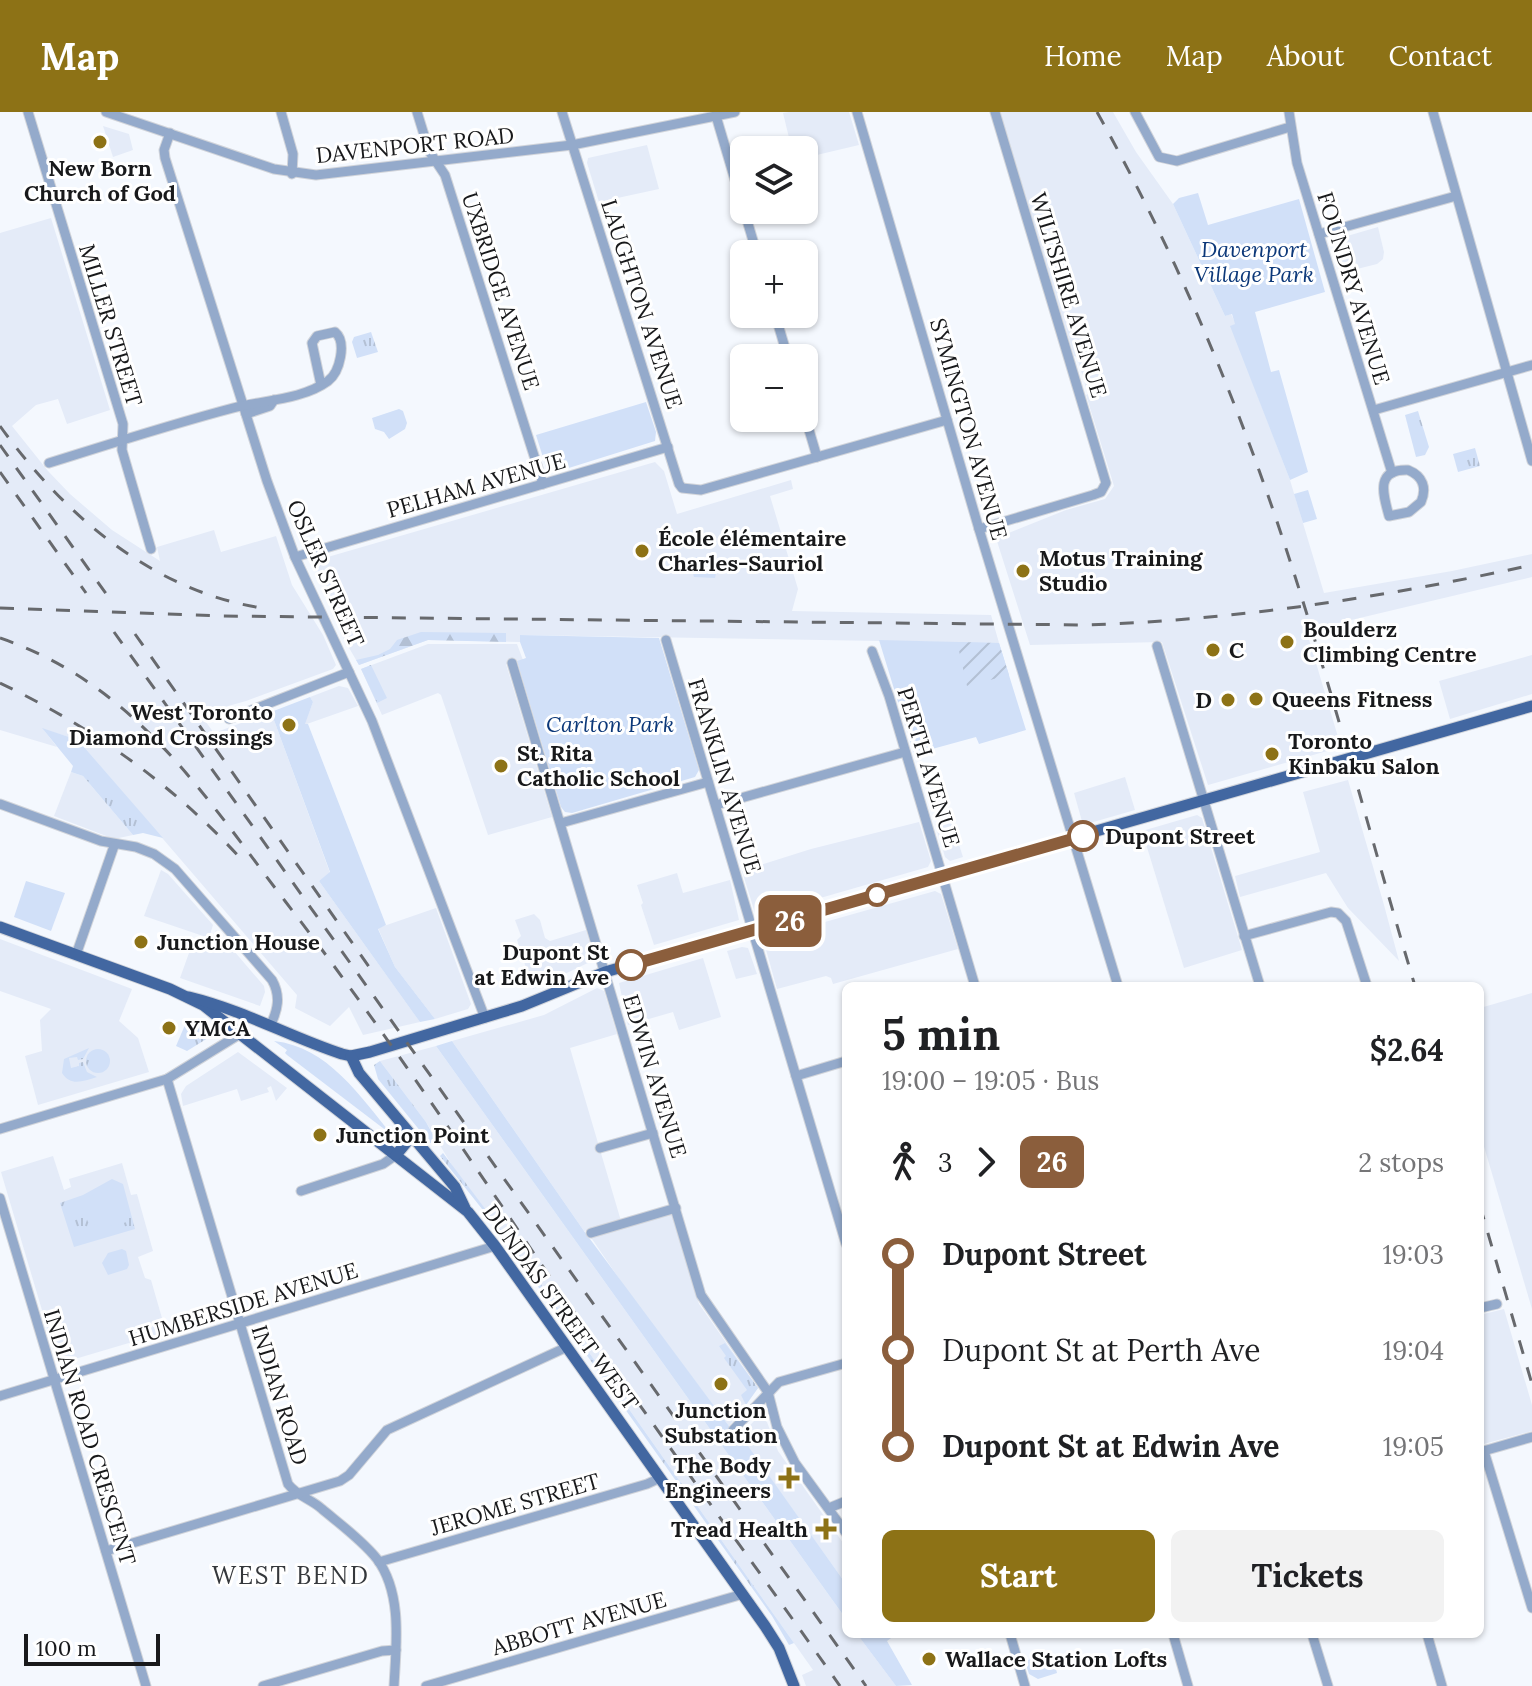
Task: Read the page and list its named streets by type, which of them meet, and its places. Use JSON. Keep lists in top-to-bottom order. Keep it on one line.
{"streets":{"main road":["DUNDAS STREET WEST"],"street":["DAVENPORT ROAD","FOUNDRY AVENUE","UXBRIDGE AVENUE","WILTSHIRE AVENUE","LAUGHTON AVENUE","MILLER STREET","SYMINGTON AVENUE","PELHAM AVENUE","OSLER STREET","PERTH AVENUE","FRANKLIN AVENUE","EDWIN AVENUE","HUMBERSIDE AVENUE","INDIAN ROAD","INDIAN ROAD CRESCENT","JEROME STREET","ABBOTT AVENUE"]},"crossings":[["DAVENPORT ROAD","UXBRIDGE AVENUE"],["DAVENPORT ROAD","LAUGHTON AVENUE"],["DAVENPORT ROAD","OSLER STREET"],["UXBRIDGE AVENUE","PELHAM AVENUE"],["WILTSHIRE AVENUE","SYMINGTON AVENUE"],["LAUGHTON AVENUE","PELHAM AVENUE"],["PELHAM AVENUE","OSLER STREET"],["HUMBERSIDE AVENUE","DUNDAS STREET WEST"],["HUMBERSIDE AVENUE","INDIAN ROAD"],["HUMBERSIDE AVENUE","INDIAN ROAD CRESCENT"],["DUNDAS STREET WEST","JEROME STREET"],["DUNDAS STREET WEST","ABBOTT AVENUE"],["INDIAN ROAD","JEROME STREET"]],"districts":["WEST BEND"],"parks":["Davenport Village Park","Carlton Park"],"places":{"other":["New Born Church of God","École élémentaire Charles-Sauriol","Motus Training Studio","Boulderz Climbing Centre","C","Queens Fitness","D","West Toronto Diamond Crossings","Toronto Kinbaku Salon","St. Rita Catholic School","Dupont Street","Junction House","Dupont St at Edwin Ave","YMCA","Junction Point","Junction Substation","Wallace Station Lofts"],"health":["The Body Engineers","Tread Health"]},"lines":["bus line 26"],"scale_bar":"100 m","page":{"header":"Map","nav":["Home","Map","About","Contact"],"on_map":"26","map_buttons":["+","−"],"heading":["5 min","19:00 – 19:05 · Bus","$2.64"],"legs":["3","26","2 stops"],"list":[{"name":"Dupont Street","value":"19:03"},{"name":"Dupont St at Perth Ave","value":"19:04"},{"name":"Dupont St at Edwin Ave","value":"19:05"}],"buttons":["Start","Tickets"],"scale":"100 m"}}
